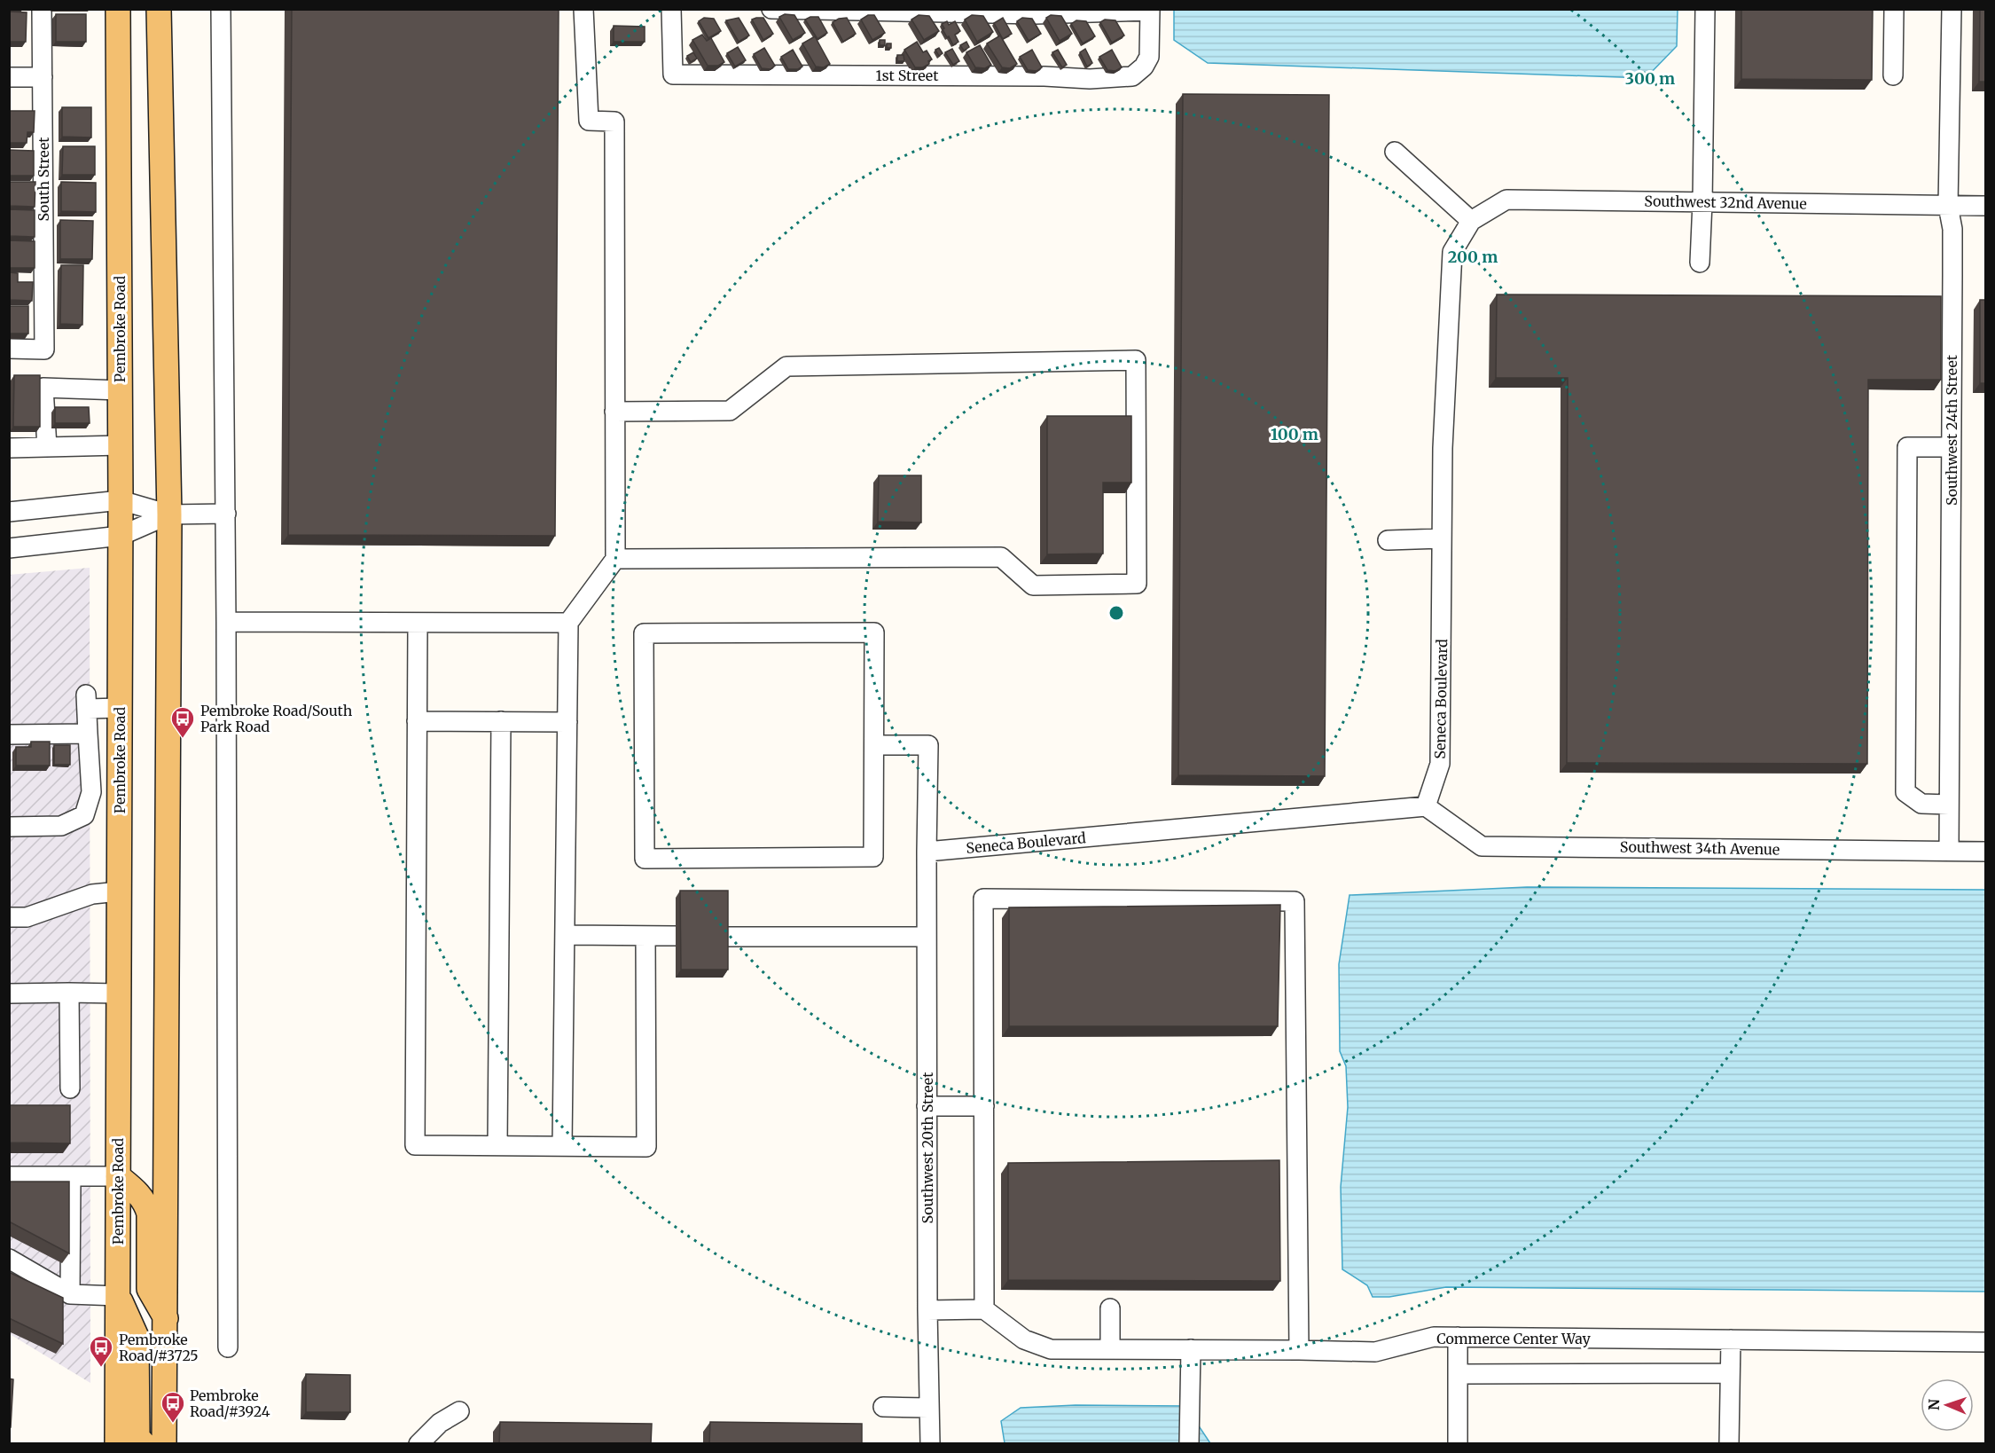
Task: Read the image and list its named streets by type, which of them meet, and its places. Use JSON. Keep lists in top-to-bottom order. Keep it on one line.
{"streets":{"main road":["Pembroke Road"],"street":["1st Street","South Street","Southwest 32nd Avenue","Southwest 24th Street","Seneca Boulevard","Southwest 34th Avenue","Southwest 20th Street","Commerce Center Way"]},"crossings":[["Southwest 32nd Avenue","Southwest 24th Street"],["Southwest 32nd Avenue","Seneca Boulevard"],["Southwest 24th Street","Southwest 34th Avenue"],["Seneca Boulevard","Southwest 34th Avenue"],["Seneca Boulevard","Southwest 20th Street"]],"places":{"bus stop":["Pembroke Road/South Park Road","Pembroke Road/#3725","Pembroke Road/#3924"]},"north":"left","rings":["300 m","200 m","100 m"]}
